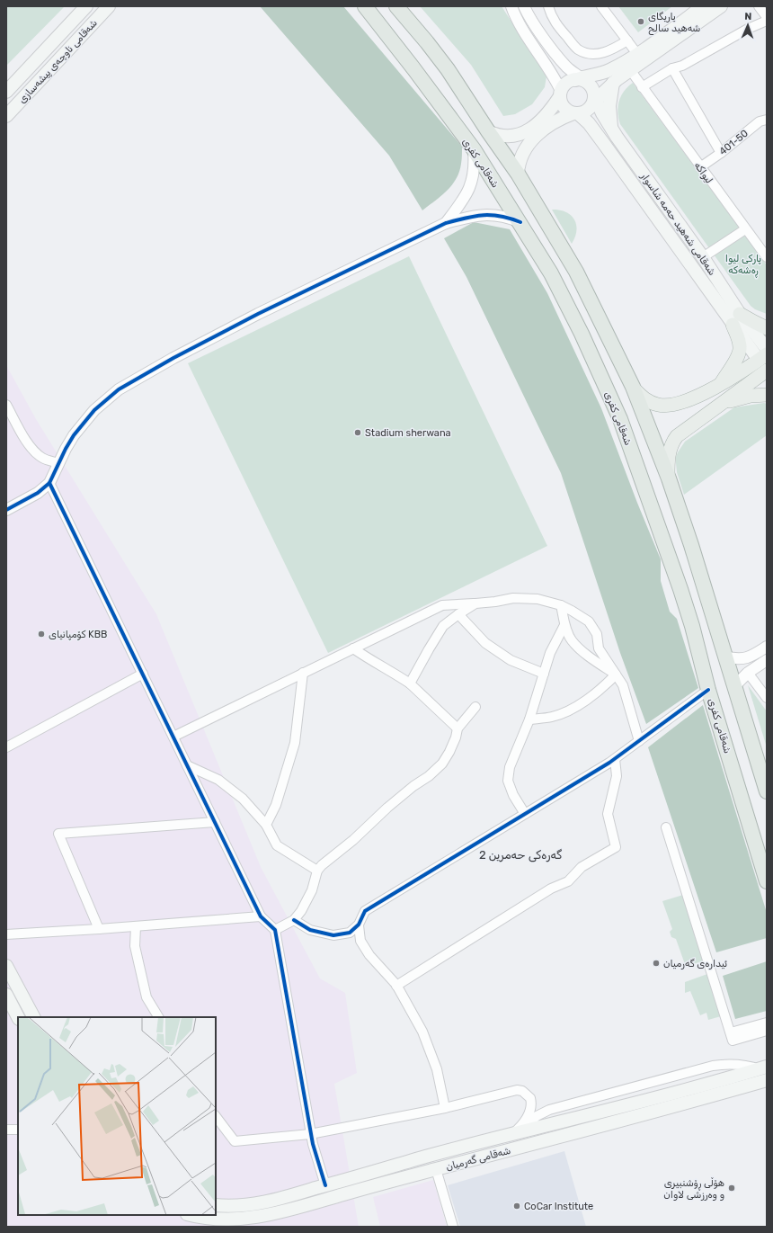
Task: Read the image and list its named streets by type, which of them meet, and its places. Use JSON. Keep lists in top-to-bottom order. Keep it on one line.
{"streets":{"highway":["شەقامی کفری"],"main road":["شەقامی ناوچەی پیشەسازی","شەقامی شەهید حەمە شاسوار","شەقامی گەرمیان"],"street":["401-50","لیواکە"]},"crossings":[["401-50","لیواکە"]],"districts":["گەرەکی حەمرین 2"],"parks":["پارکی لیوا ڕەشەکە"],"places":["یاریگای شەهید سالح","Stadium sherwana","کۆمپانیای KBB","ئیدارەی گەرمیان","هۆڵی ڕۆشنبیری و وەرزشی لاوان","CoCar Institute"],"north":"top"}
